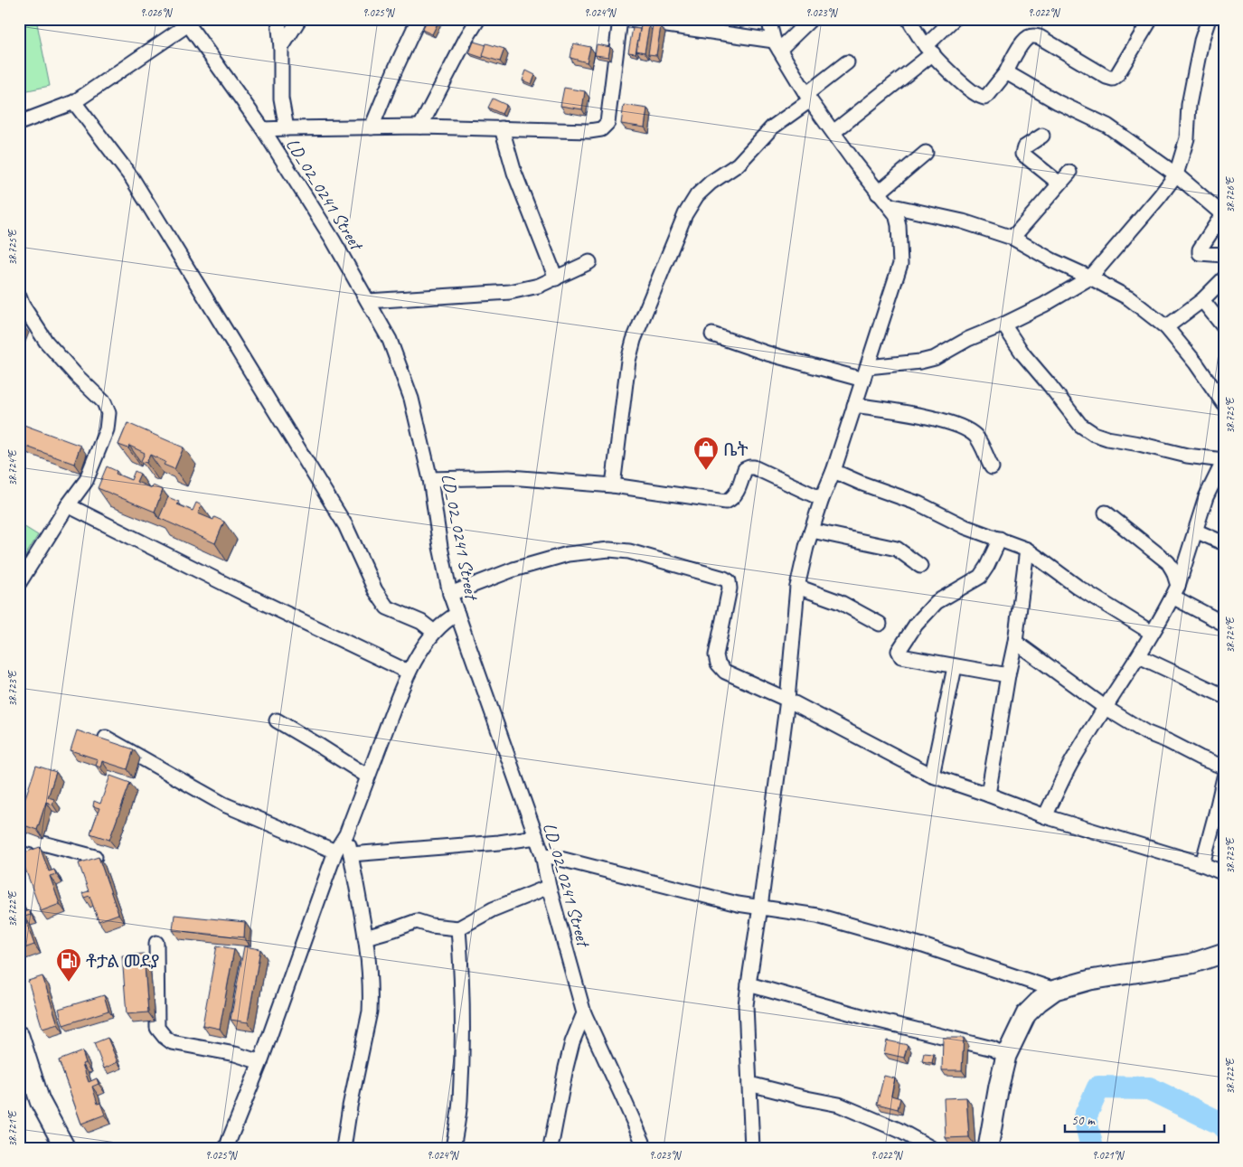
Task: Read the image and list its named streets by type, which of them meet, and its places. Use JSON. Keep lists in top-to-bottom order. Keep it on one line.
{"streets":{"street":["LD_02_0241 Street"]},"places":{"shop":["ቤት"],"fuel station":["ቶታል መደያ"]},"scale_bar":"50 m","coordinates":["9.026°N","9.025°N","9.024°N","9.023°N","9.022°N","38.726°E","38.725°E","38.724°E","38.723°E","38.722°E","38.721°E","9.021°N"]}
